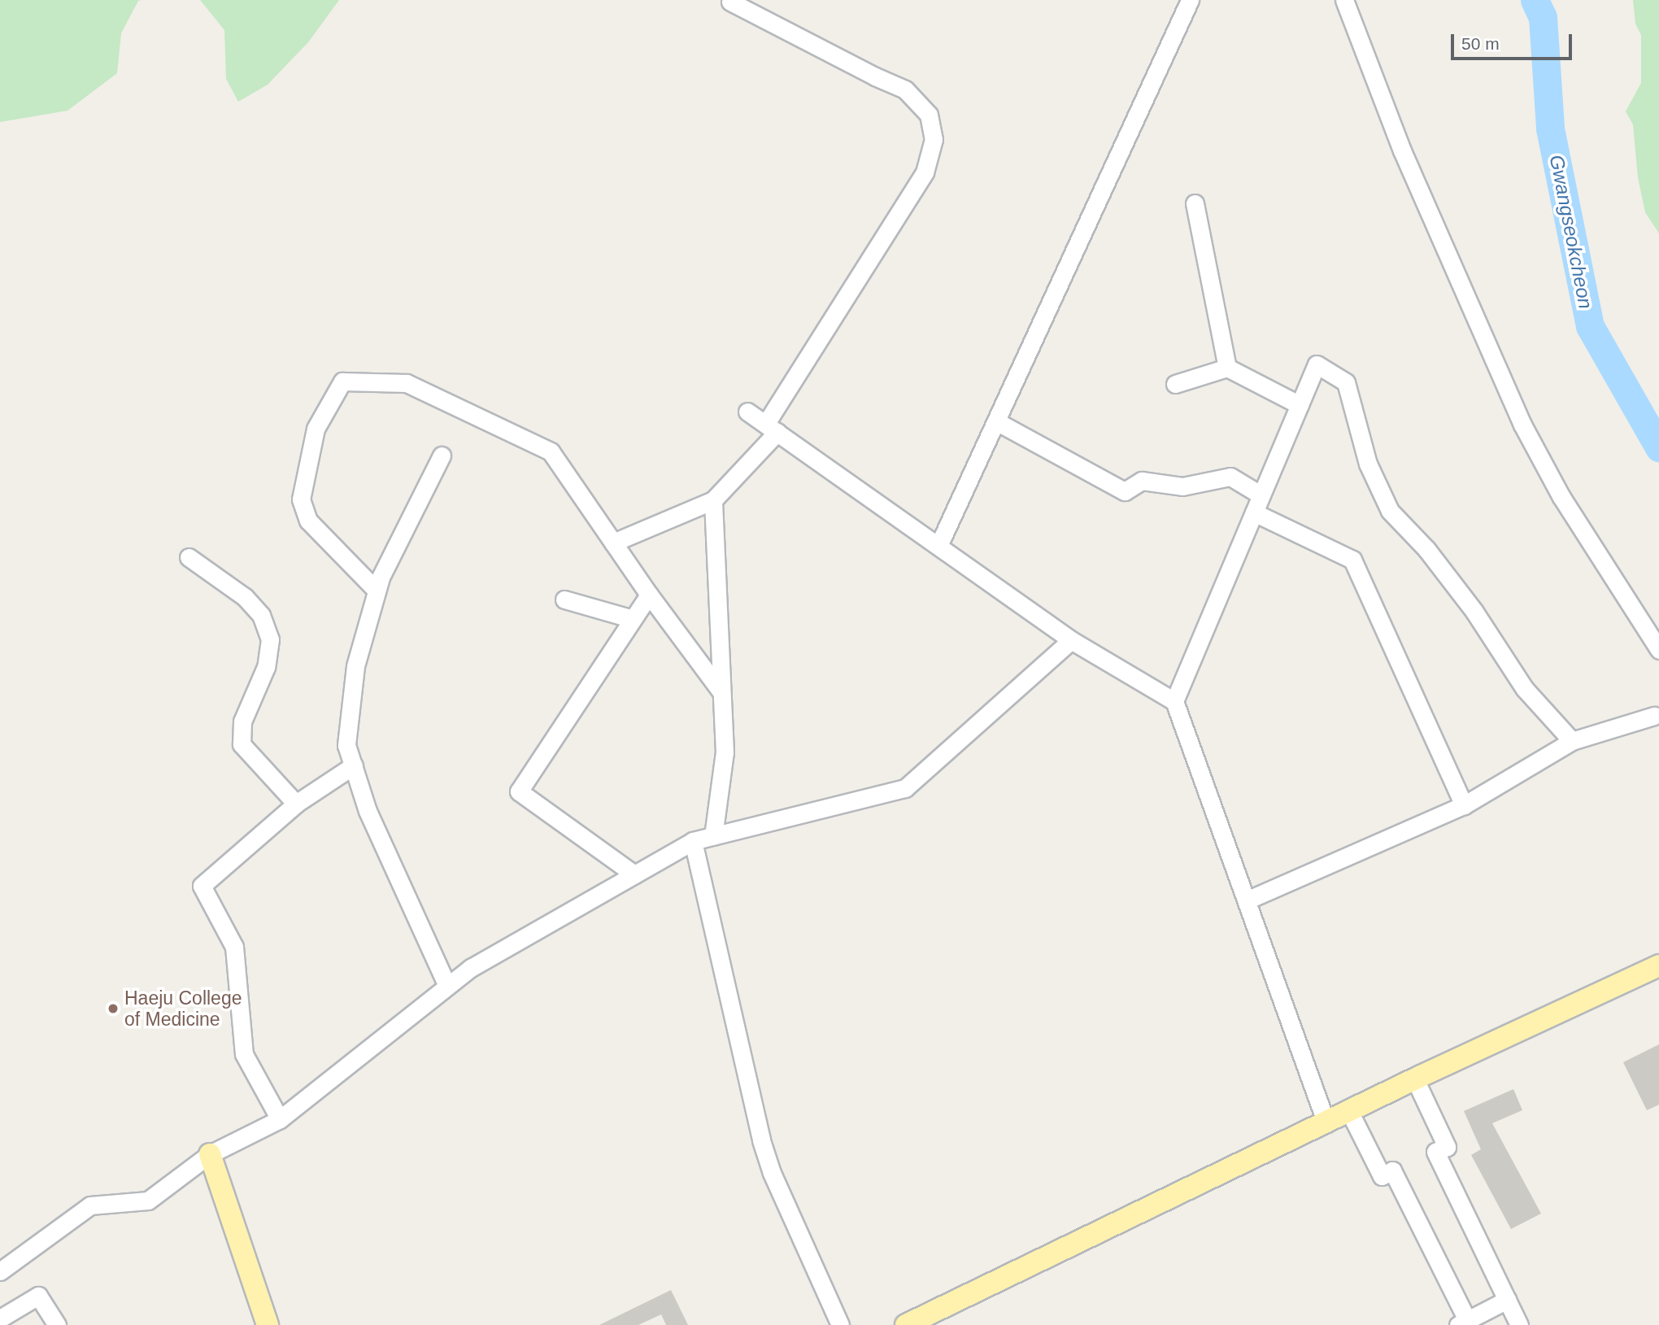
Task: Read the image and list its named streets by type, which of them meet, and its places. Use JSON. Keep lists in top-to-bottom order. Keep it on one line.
{"water":["Gwangseokcheon"],"places":["Haeju College of Medicine"],"scale_bar":"50 m"}
